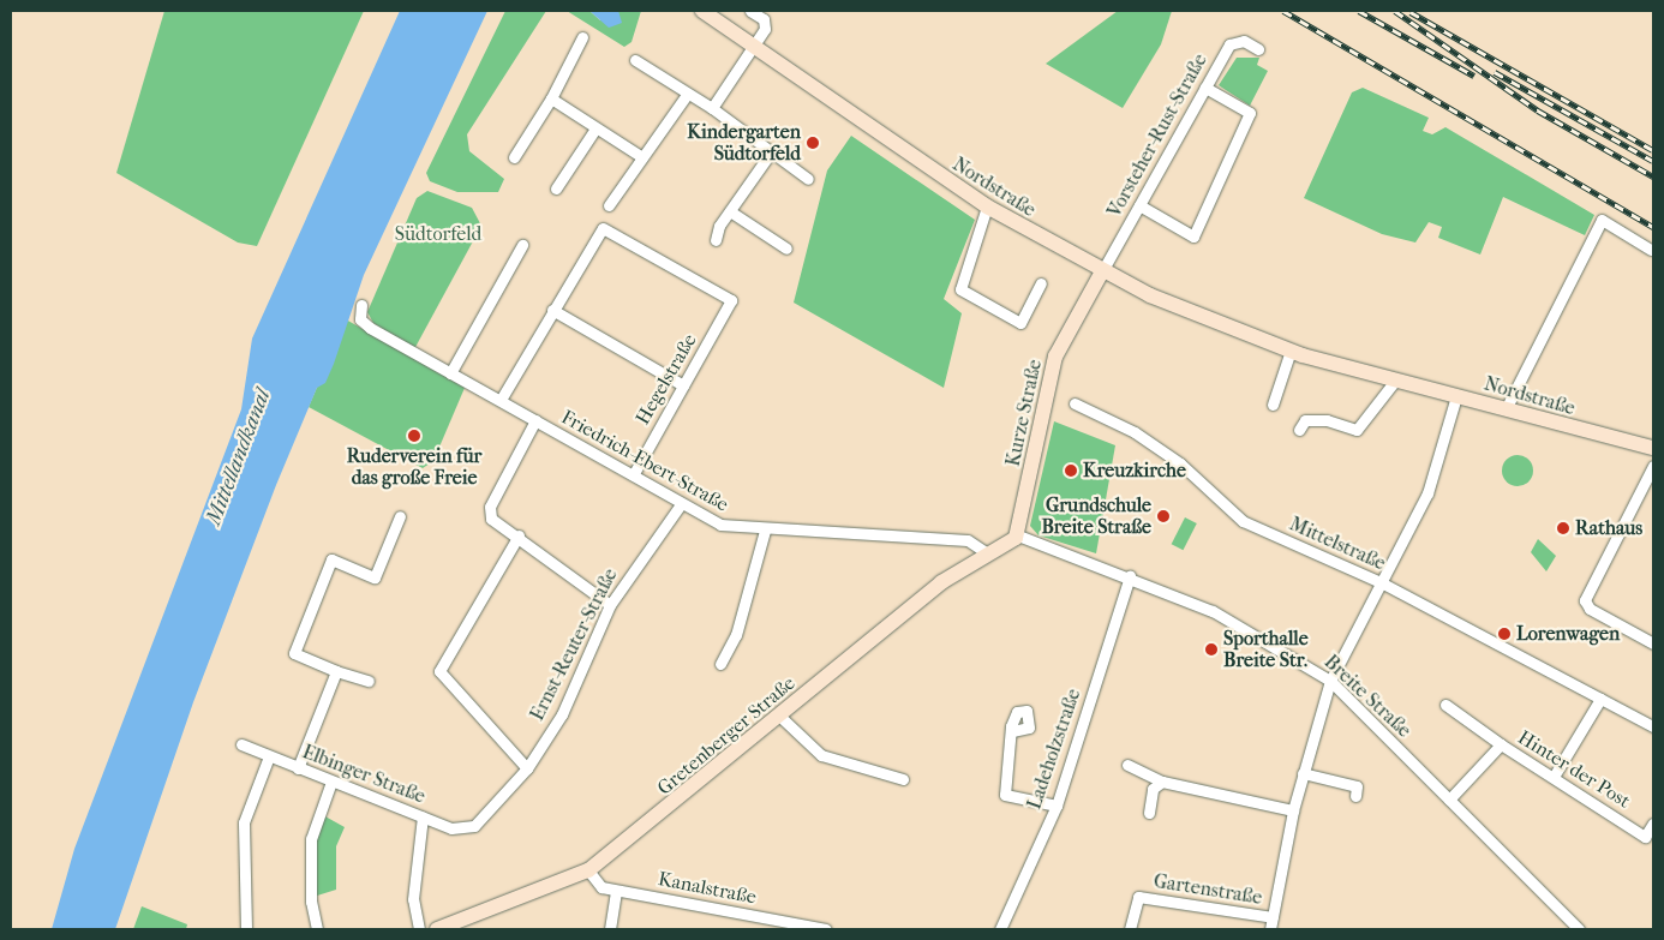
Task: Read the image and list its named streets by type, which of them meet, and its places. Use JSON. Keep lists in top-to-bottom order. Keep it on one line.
{"streets":{"main road":["Nordstraße","Kurze Straße","Gretenberger Straße"],"street":["Vorsteher-Rust-Straße","Hegelstraße","Friedrich-Ebert-Straße","Mittelstraße","Ernst-Reuter-Straße","Breite Straße","Ladeholzstraße","Hinter der Post","Elbinger Straße","Kanalstraße","Gartenstraße"]},"crossings":[["Vorsteher-Rust-Straße","Nordstraße"],["Vorsteher-Rust-Straße","Kurze Straße"],["Nordstraße","Kurze Straße"],["Hegelstraße","Friedrich-Ebert-Straße"],["Kurze Straße","Breite Straße"],["Kurze Straße","Gretenberger Straße"],["Friedrich-Ebert-Straße","Ernst-Reuter-Straße"],["Friedrich-Ebert-Straße","Gretenberger Straße"],["Ernst-Reuter-Straße","Elbinger Straße"],["Breite Straße","Gretenberger Straße"],["Breite Straße","Ladeholzstraße"],["Breite Straße","Hinter der Post"],["Gretenberger Straße","Kanalstraße"]],"water":["Mittellandkanal"],"parks":["Südtorfeld"],"places":["Kindergarten Südtorfeld","Ruderverein für das große Freie","Kreuzkirche","Grundschule Breite Straße","Rathaus","Lorenwagen","Sporthalle Breite Str."]}
